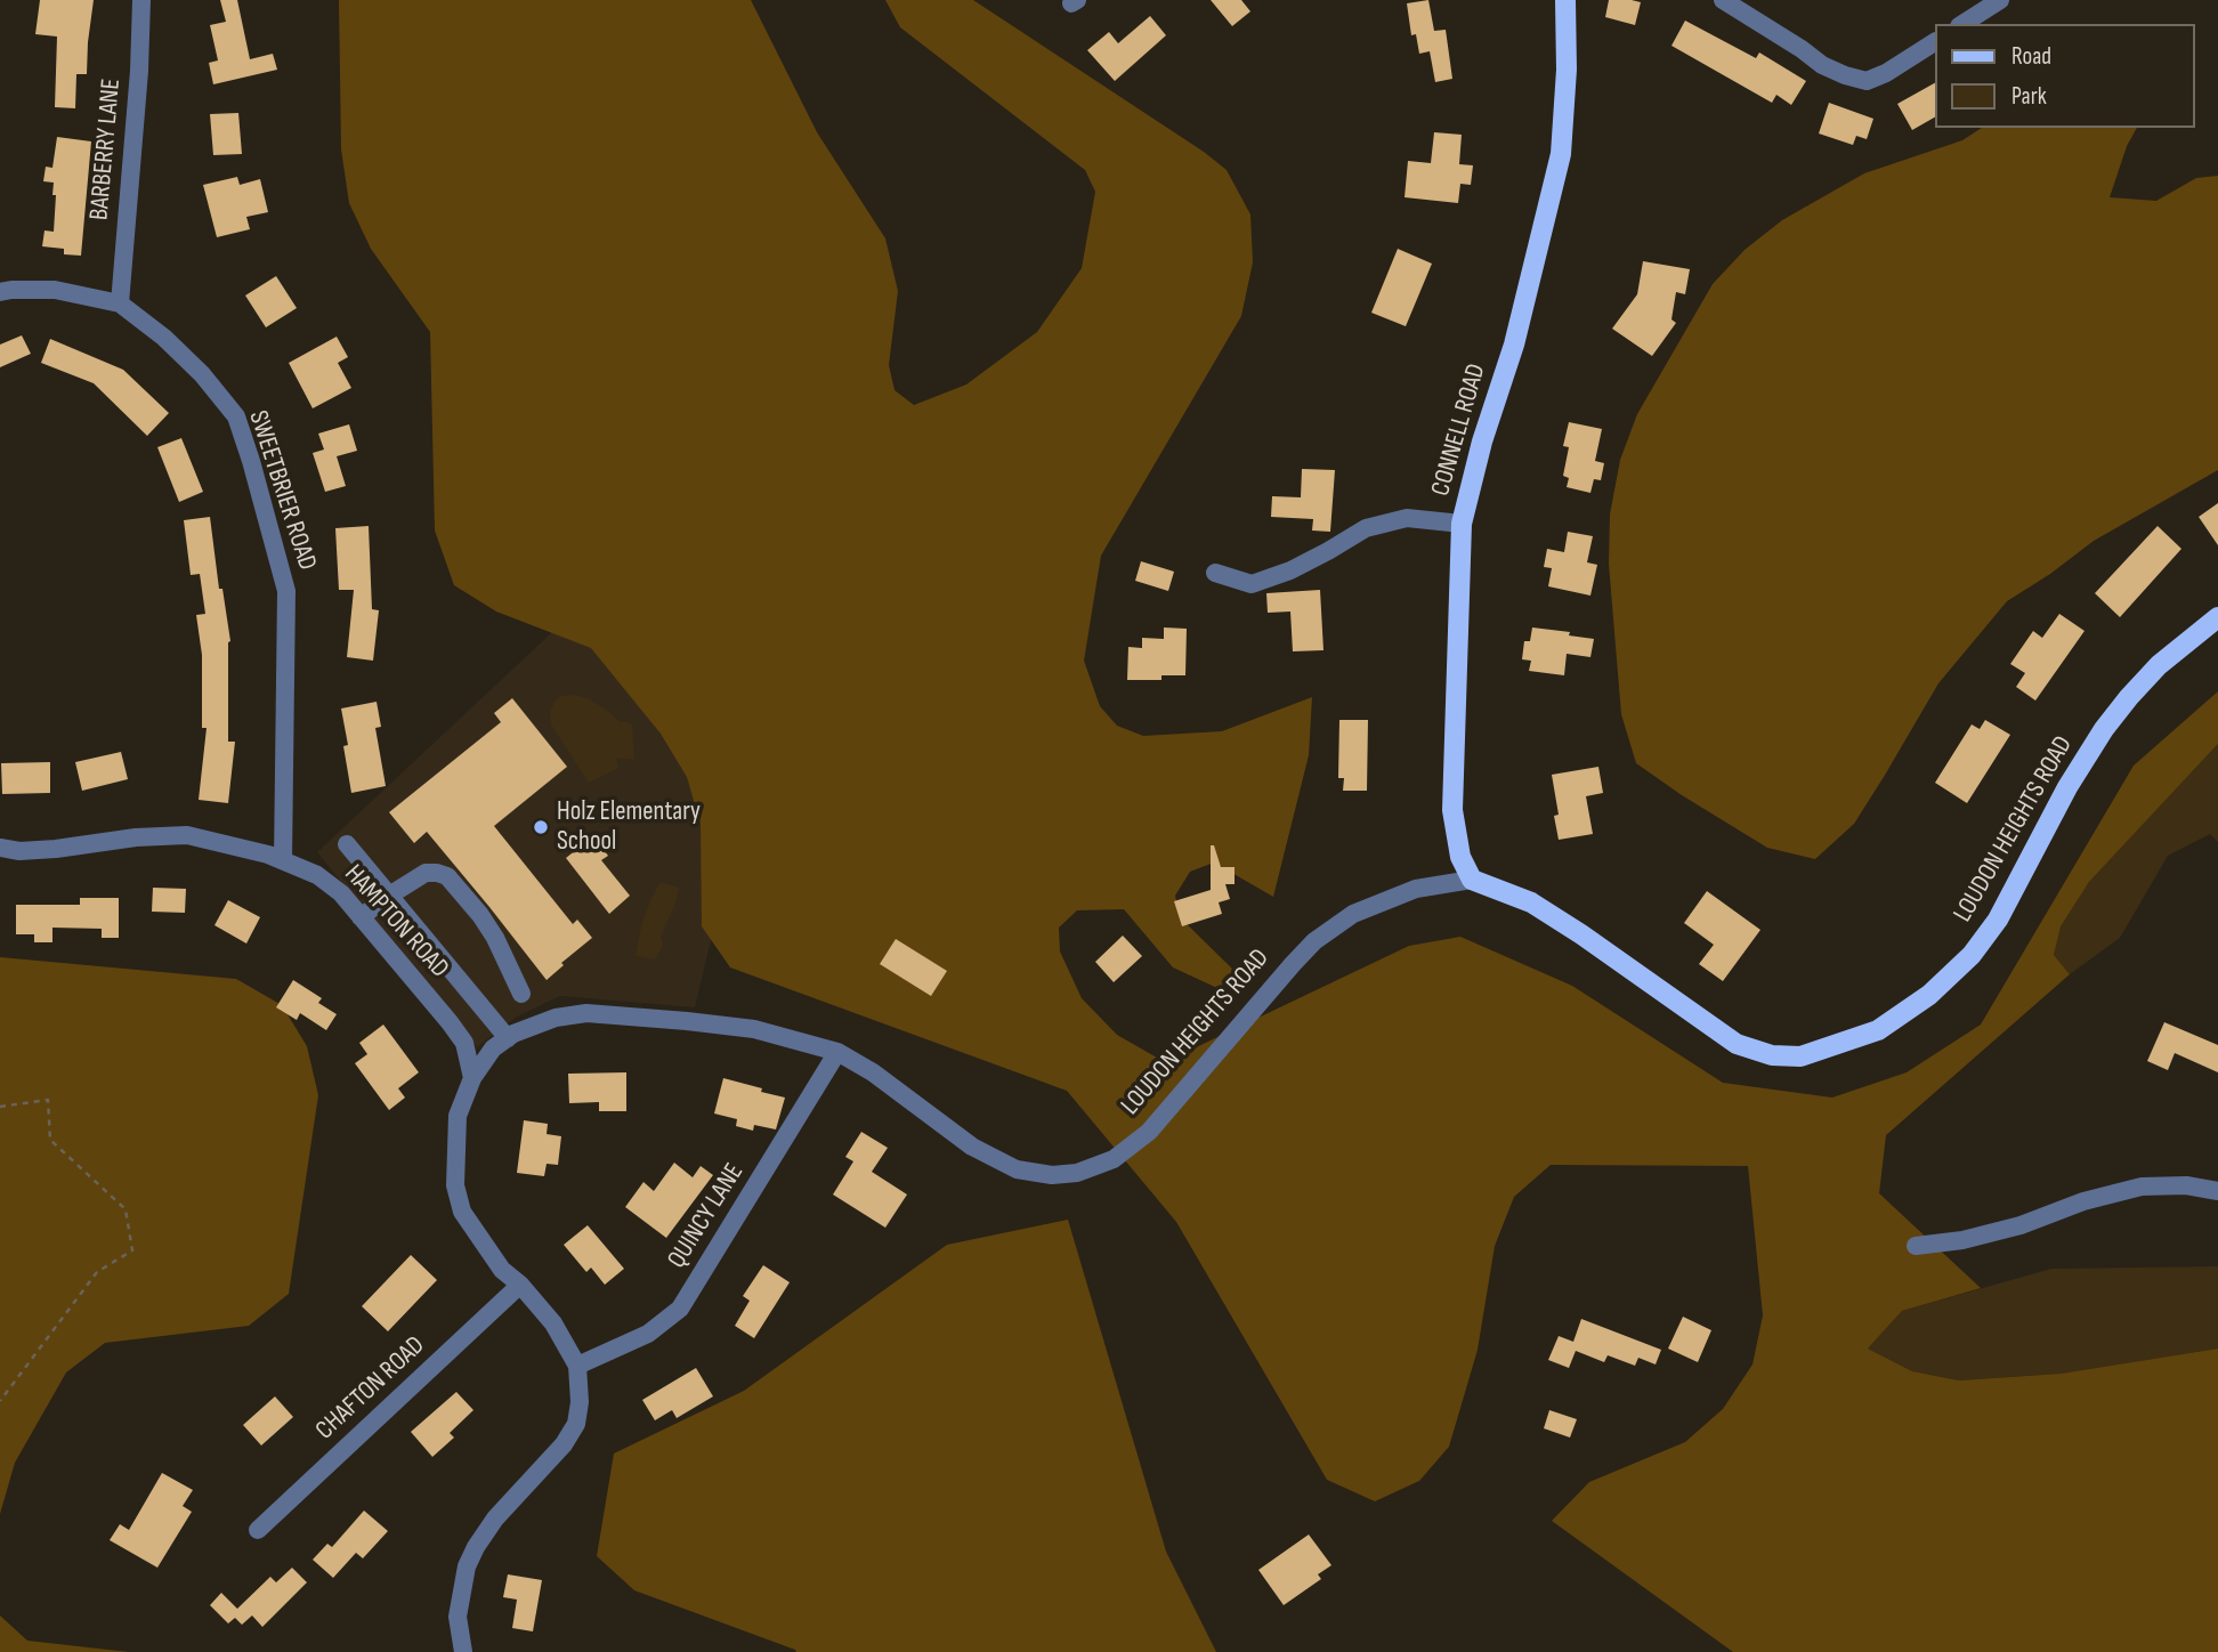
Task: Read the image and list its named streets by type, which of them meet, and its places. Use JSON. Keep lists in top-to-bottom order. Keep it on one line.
{"streets":{"main road":["CONNELL ROAD","LOUDON HEIGHTS ROAD"],"street":["BARBERRY LANE","SWEETBRIER ROAD","HAMPTON ROAD","QUINCY LANE","CHAFTON ROAD"]},"crossings":[["BARBERRY LANE","SWEETBRIER ROAD"],["CONNELL ROAD","LOUDON HEIGHTS ROAD"],["SWEETBRIER ROAD","HAMPTON ROAD"],["LOUDON HEIGHTS ROAD","HAMPTON ROAD"],["LOUDON HEIGHTS ROAD","QUINCY LANE"],["LOUDON HEIGHTS ROAD","CHAFTON ROAD"]],"places":["Holz Elementary School"],"legend":["Road","Park"]}
